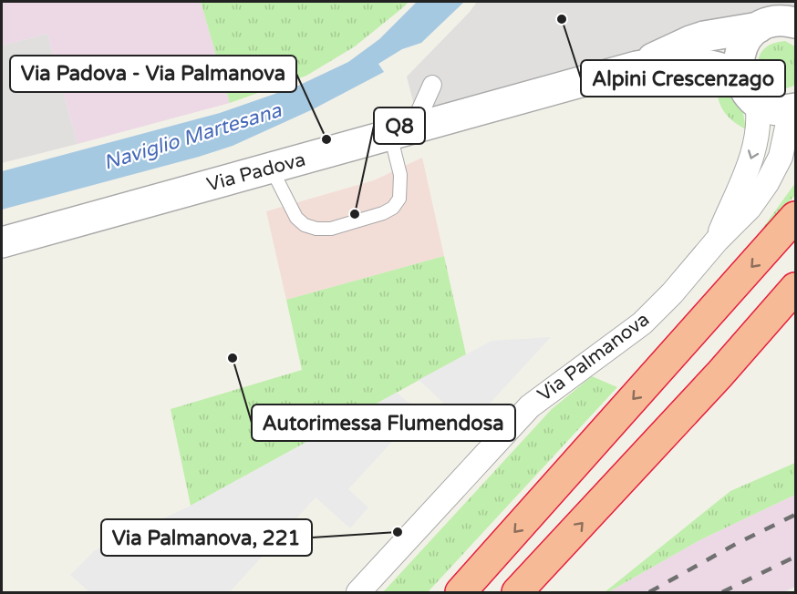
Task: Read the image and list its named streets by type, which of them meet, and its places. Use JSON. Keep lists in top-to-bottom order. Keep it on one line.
{"streets":{"street":["Via Padova","Via Palmanova"]},"water":["Naviglio Martesana"],"places":["Alpini Crescenzago","Via Padova - Via Palmanova","Q8","Autorimessa Flumendosa","Via Palmanova, 221"]}
